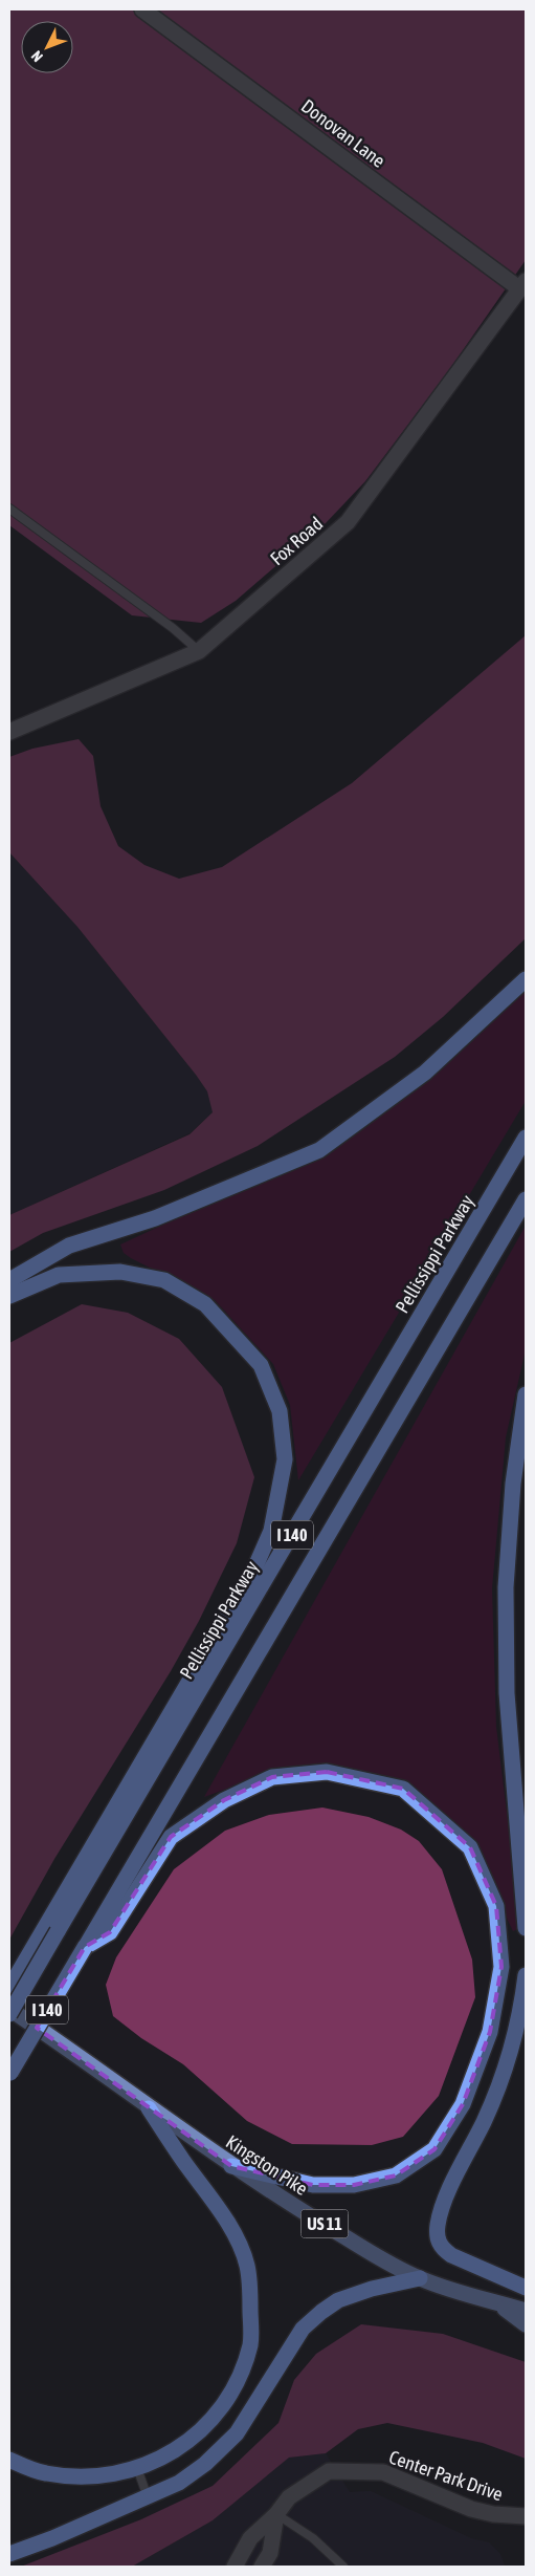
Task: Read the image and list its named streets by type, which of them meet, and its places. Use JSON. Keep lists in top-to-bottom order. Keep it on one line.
{"streets":{"highway":["Pellissippi Parkway","I 140"],"main road":["Kingston Pike","US 11"],"street":["Donovan Lane","Fox Road","Center Park Drive"]},"crossings":[["Donovan Lane","Fox Road"]],"north":"bottom left"}
